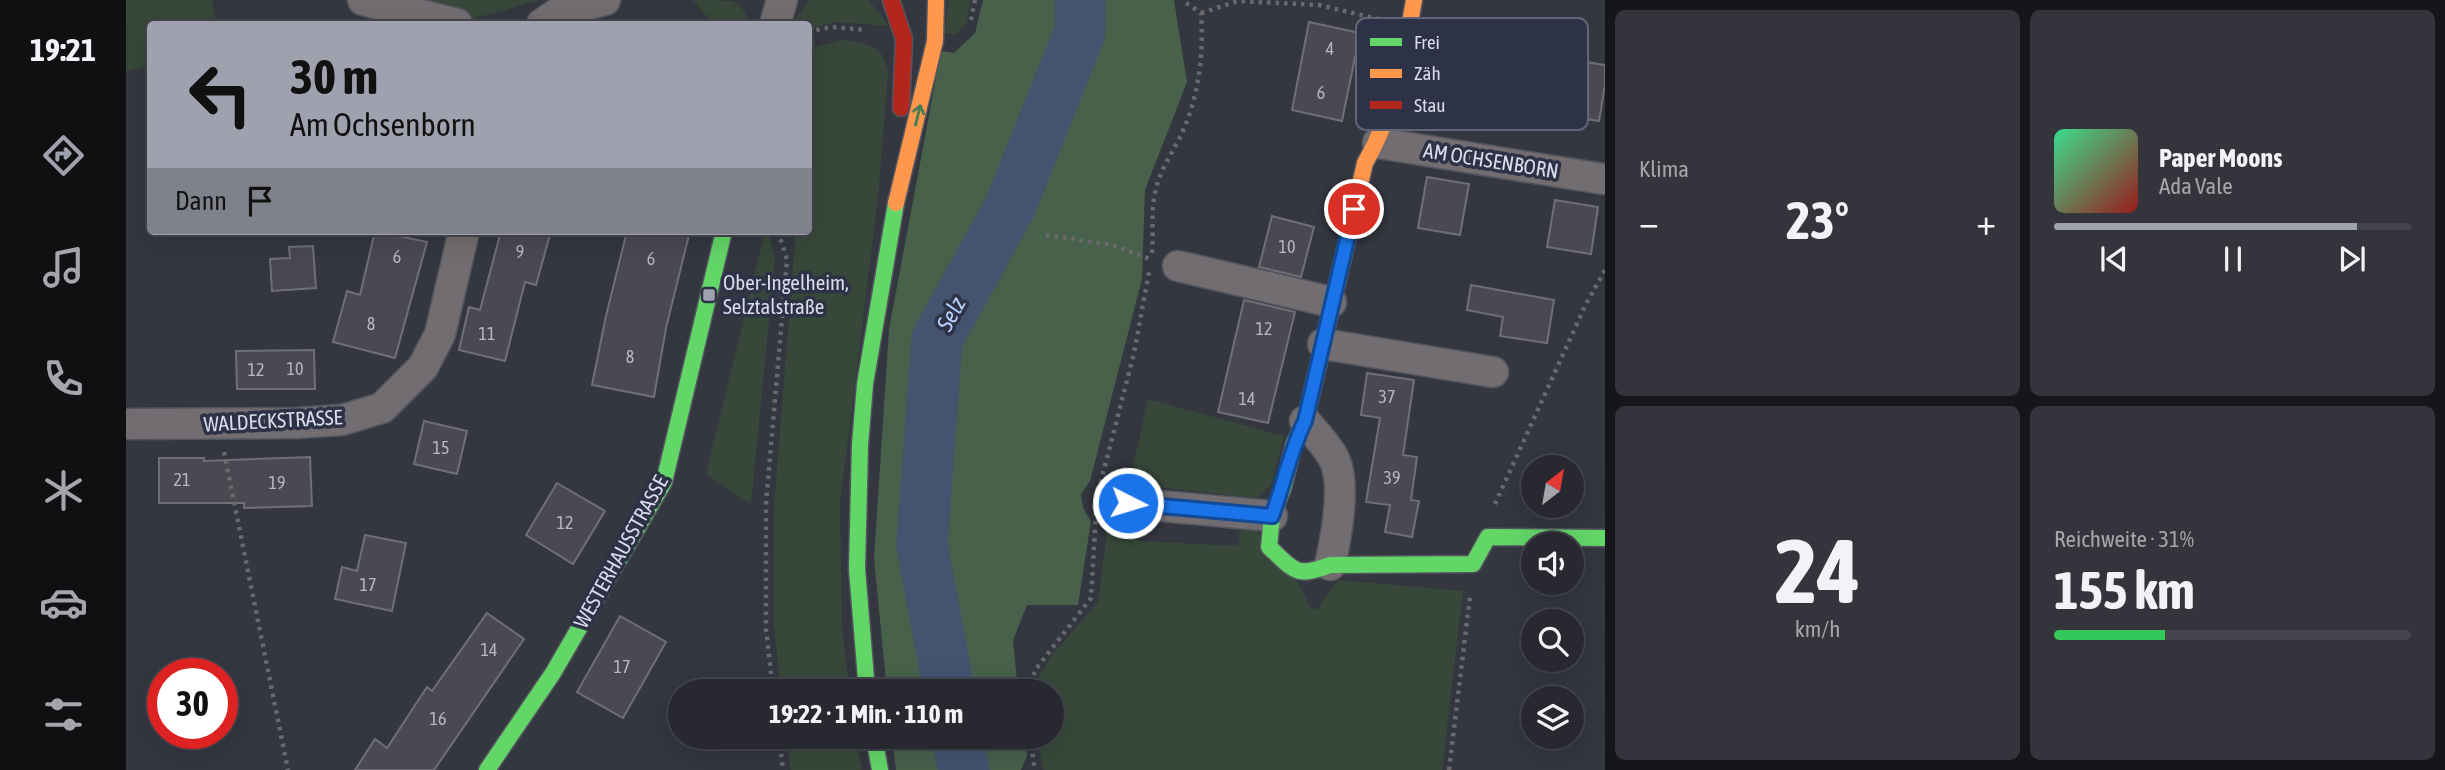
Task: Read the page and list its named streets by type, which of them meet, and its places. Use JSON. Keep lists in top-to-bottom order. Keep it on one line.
{"streets":{"street":["AM OCHSENBORN","WALDECKSTRASSE","WESTERHAUSSTRASSE"]},"water":["Selz"],"places":{"transit":["Ober-Ingelheim, Selztalstraße"]},"house_numbers":["4","6","10","9","6","6","8","12","11","8","10","12","37","14","15","39","21","19","12","17","14","17","16"],"legend":["Frei","Zäh","Stau"],"north":"top right","page":{"tabs":"19:21","tile":["Klima",["24","km/h"],["Reichweite · 31%","155 km"]],"turn":["30 m","Am Ochsenborn"],"song":["Paper Moons","Ada Vale"],"then":"Dann","heat":["−","23°","+"],"limit":"30","trip":"19:22 · 1 Min. · 110 m"}}
